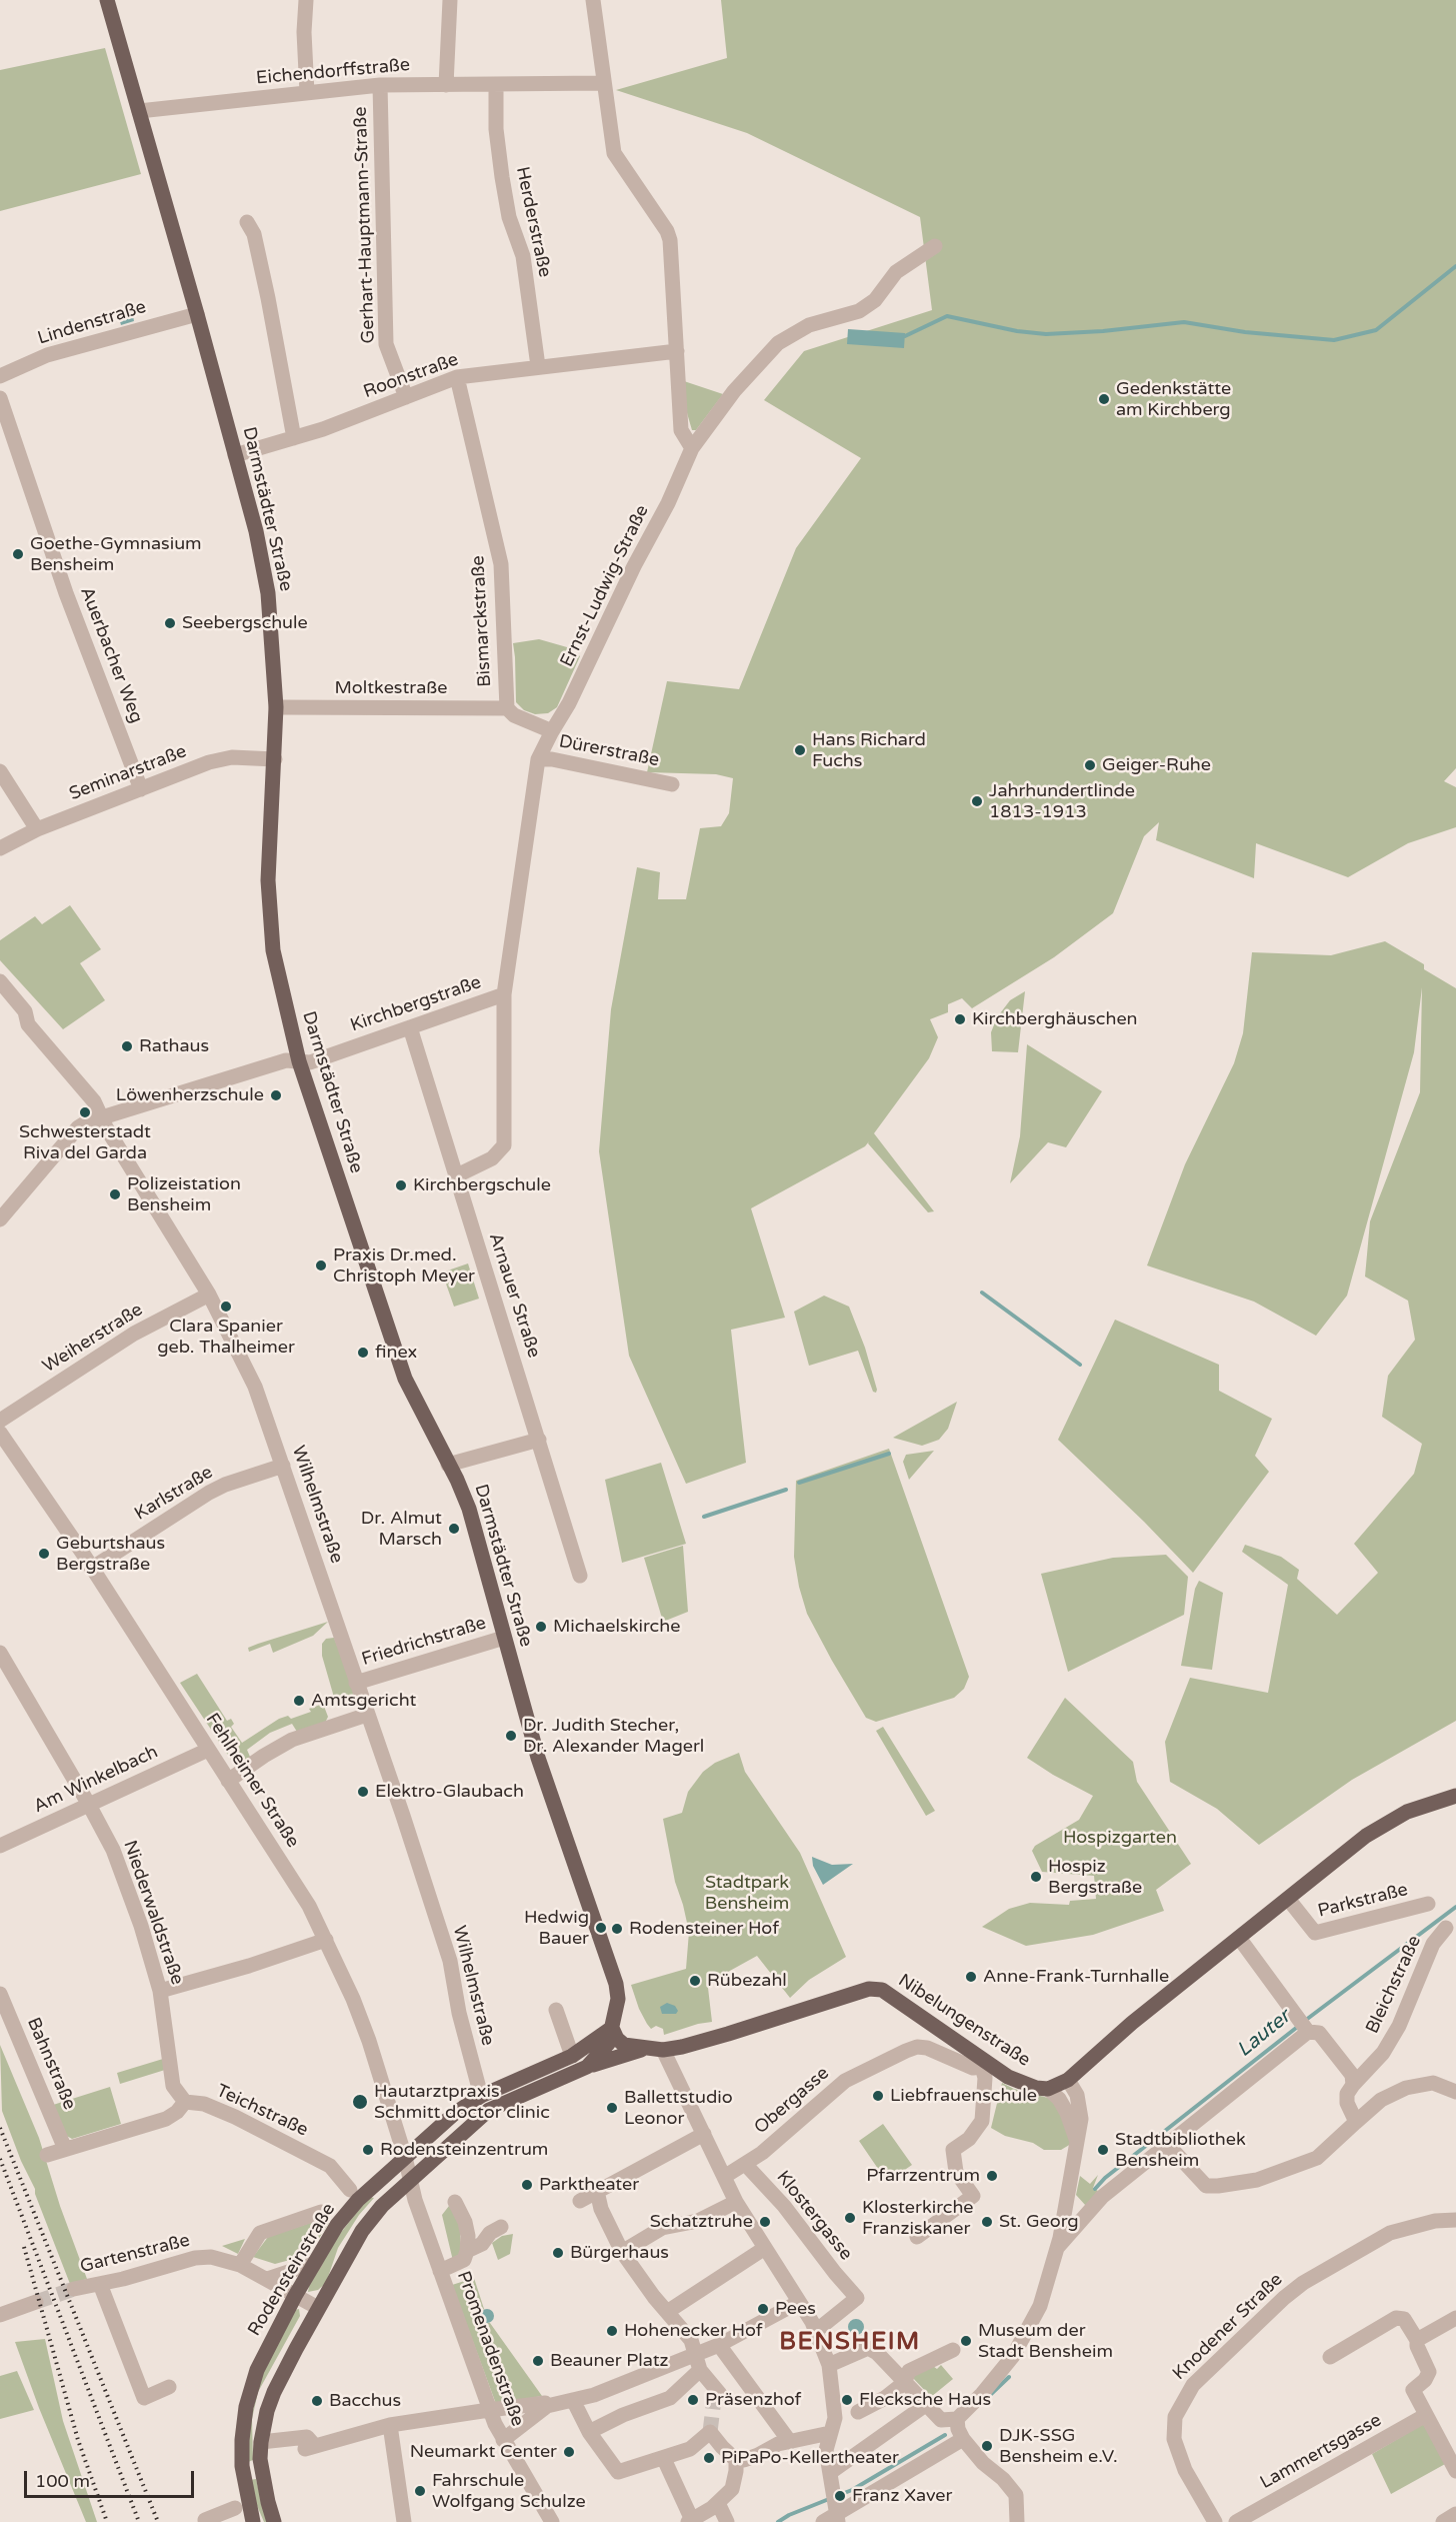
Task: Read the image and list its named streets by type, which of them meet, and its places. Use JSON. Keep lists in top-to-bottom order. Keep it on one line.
{"streets":{"main road":["Darmstädter Straße","Nibelungenstraße","Rodensteinstraße"],"street":["Eichendorffstraße","Herderstraße","Gerhart-Hauptmann-Straße","Lindenstraße","Roonstraße","Ernst-Ludwig-Straße","Bismarckstraße","Auerbacher Weg","Moltkestraße","Dürerstraße","Seminarstraße","Kirchbergstraße","Arnauer Straße","Weiherstraße","Karlstraße","Wilhelmstraße","Friedrichstraße","Am Winkelbach","Fehlheimer Straße","Parkstraße","Niederwaldstraße","Bleichstraße","Bahnstraße","Obergasse","Teichstraße","Klostergasse","Gartenstraße","Knodener Straße","Promenadenstraße","Lammertsgasse"]},"crossings":[["Eichendorffstraße","Herderstraße"],["Eichendorffstraße","Gerhart-Hauptmann-Straße"],["Eichendorffstraße","Darmstädter Straße"],["Herderstraße","Roonstraße"],["Gerhart-Hauptmann-Straße","Roonstraße"],["Lindenstraße","Darmstädter Straße"],["Roonstraße","Darmstädter Straße"],["Roonstraße","Bismarckstraße"],["Darmstädter Straße","Moltkestraße"],["Darmstädter Straße","Seminarstraße"],["Darmstädter Straße","Kirchbergstraße"],["Darmstädter Straße","Friedrichstraße"],["Darmstädter Straße","Rodensteinstraße"],["Ernst-Ludwig-Straße","Bismarckstraße"],["Ernst-Ludwig-Straße","Dürerstraße"],["Ernst-Ludwig-Straße","Kirchbergstraße"],["Ernst-Ludwig-Straße","Arnauer Straße"],["Bismarckstraße","Moltkestraße"],["Auerbacher Weg","Seminarstraße"],["Kirchbergstraße","Arnauer Straße"],["Kirchbergstraße","Wilhelmstraße"],["Weiherstraße","Wilhelmstraße"],["Karlstraße","Wilhelmstraße"],["Karlstraße","Fehlheimer Straße"],["Wilhelmstraße","Friedrichstraße"],["Wilhelmstraße","Rodensteinstraße"],["Am Winkelbach","Fehlheimer Straße"],["Am Winkelbach","Niederwaldstraße"],["Fehlheimer Straße","Rodensteinstraße"],["Fehlheimer Straße","Promenadenstraße"],["Niederwaldstraße","Teichstraße"],["Nibelungenstraße","Obergasse"],["Obergasse","Klostergasse"],["Gartenstraße","Rodensteinstraße"]],"districts":["BENSHEIM"],"water":["Lauter"],"parks":["Hospizgarten","Stadtpark Bensheim"],"places":["Gedenkstätte am Kirchberg","Goethe-Gymnasium Bensheim","Seebergschule","Hans Richard Fuchs","Geiger-Ruhe","Jahrhundertlinde 1813-1913","Kirchberghäuschen","Rathaus","Löwenherzschule","Schwesterstadt Riva del Garda","Kirchbergschule","Polizeistation Bensheim","Praxis Dr.med. Christoph Meyer","Clara Spanier geb. Thalheimer","finex","Dr. Almut Marsch","Geburtshaus Bergstraße","Michaelskirche","Amtsgericht","Dr. Judith Stecher, Dr. Alexander Magerl","Elektro-Glaubach","Hospiz Bergstraße","Hedwig Bauer","Rodensteiner Hof","Anne-Frank-Turnhalle","Rübezahl","Liebfrauenschule","Hautarztpraxis Schmitt doctor clinic","Ballettstudio Leonor","Rodensteinzentrum","Stadtbibliothek Bensheim","Pfarrzentrum","Parktheater","Klosterkirche Franziskaner","Schatztruhe","St. Georg","Bürgerhaus","Pees","Hohenecker Hof","Museum der Stadt Bensheim","Beauner Platz","Präsenzhof","Flecksche Haus","Bacchus","DJK-SSG Bensheim e.V.","Neumarkt Center","PiPaPo-Kellertheater","Fahrschule Wolfgang Schulze","Franz Xaver"],"scale_bar":"100 m"}
